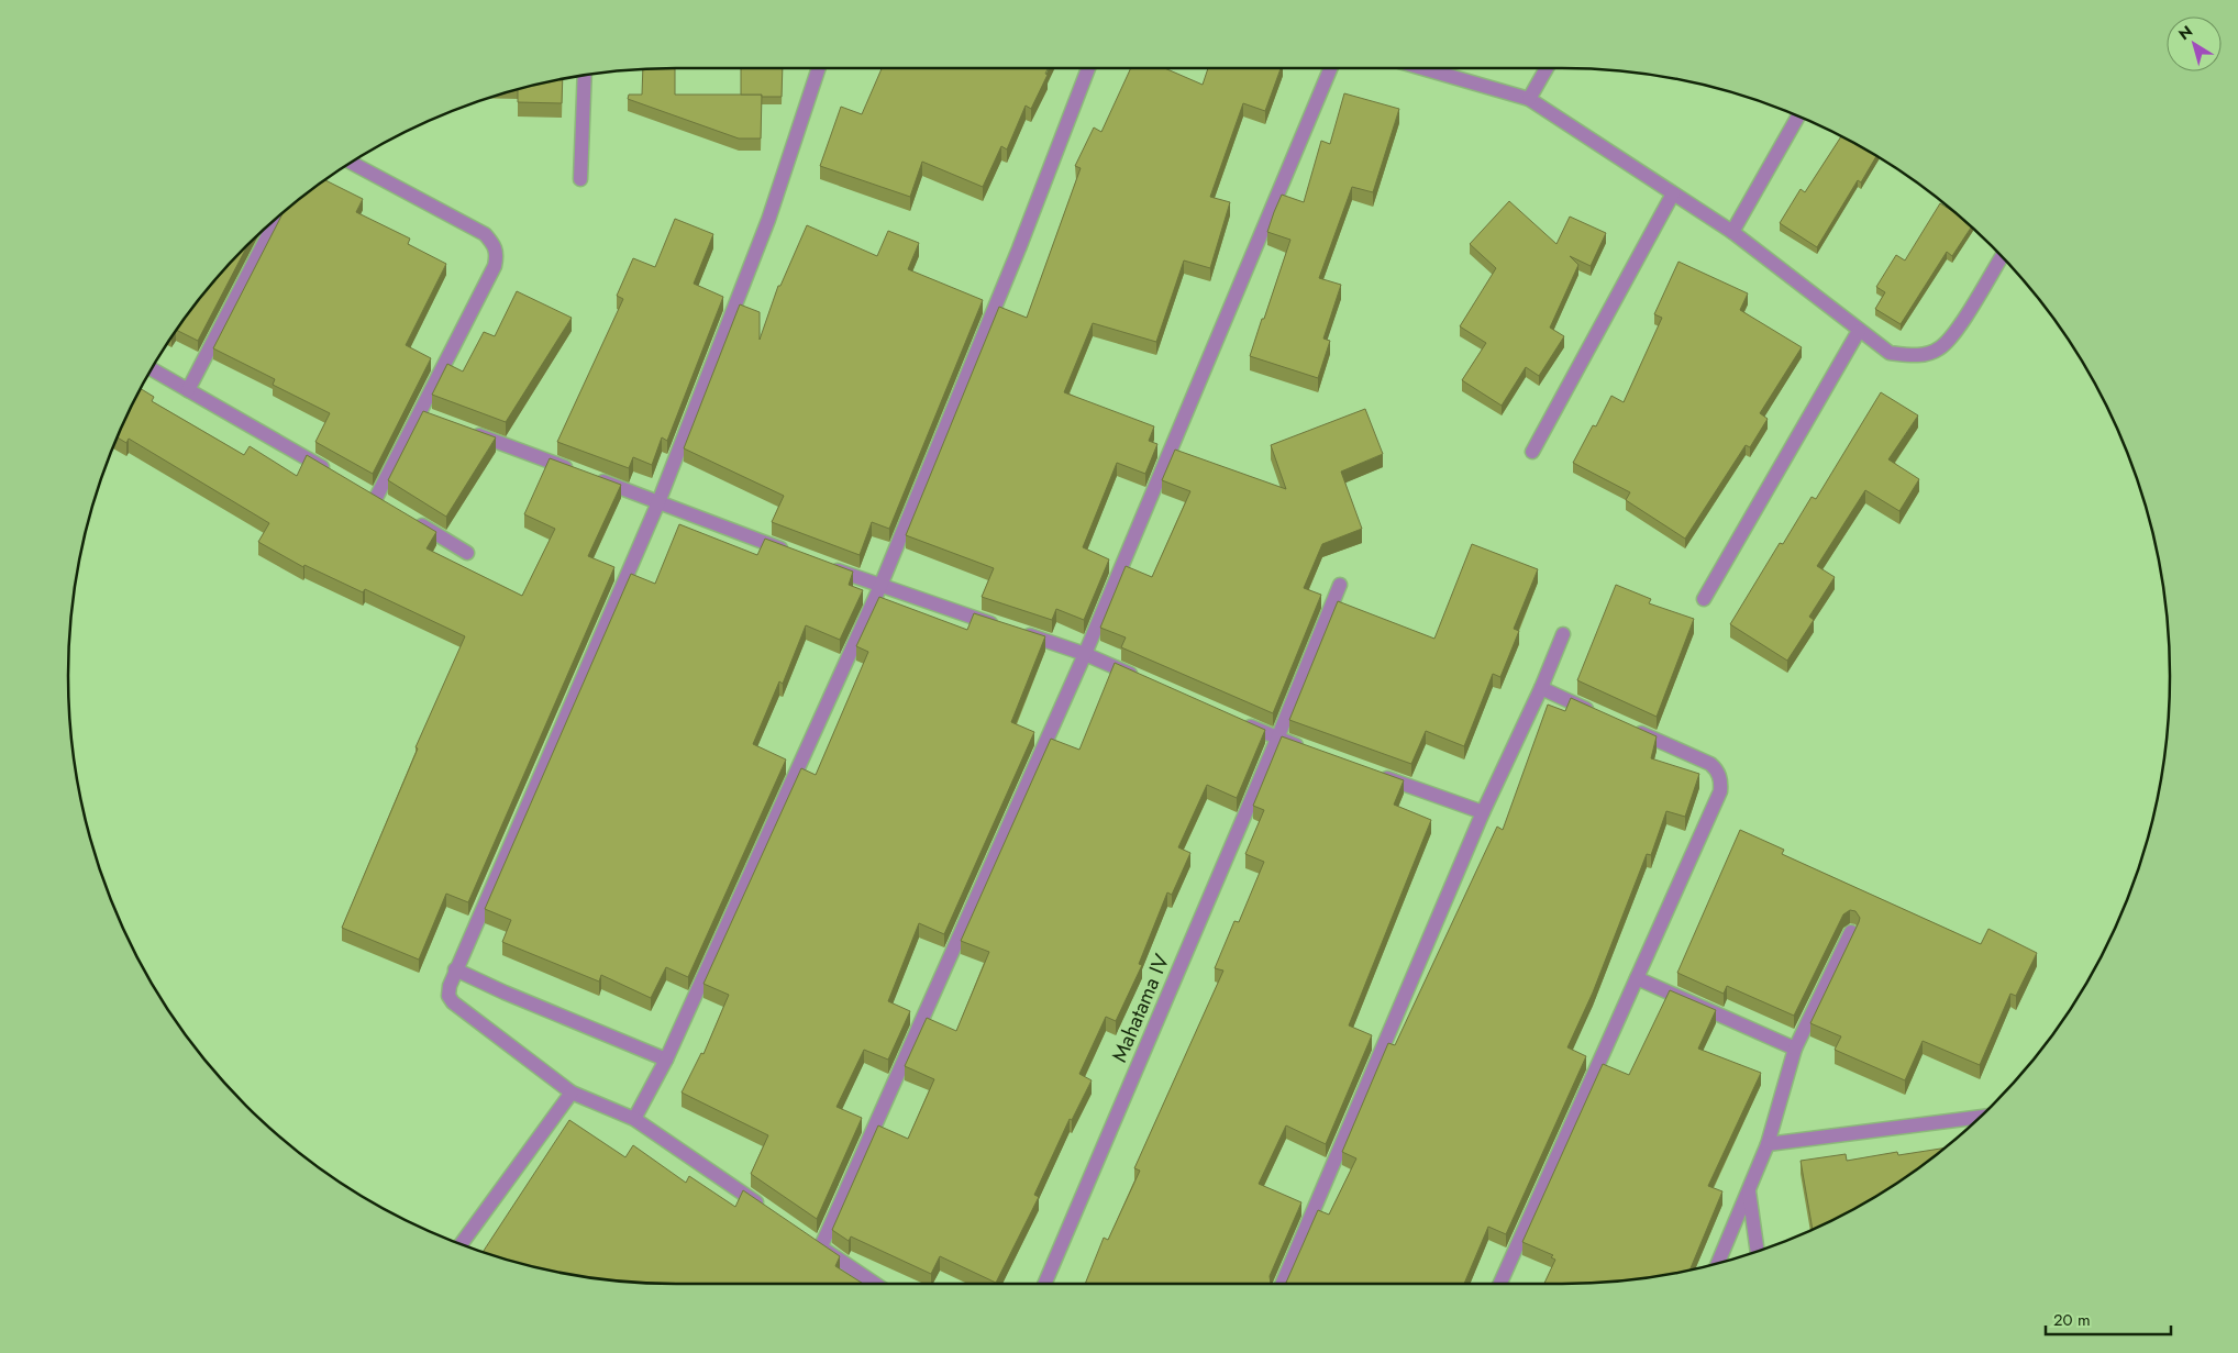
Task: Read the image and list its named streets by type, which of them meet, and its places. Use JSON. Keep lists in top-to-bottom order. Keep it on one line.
{"streets":{"street":["Mahatama IV"]},"scale_bar":"20 m","north":"top left"}
